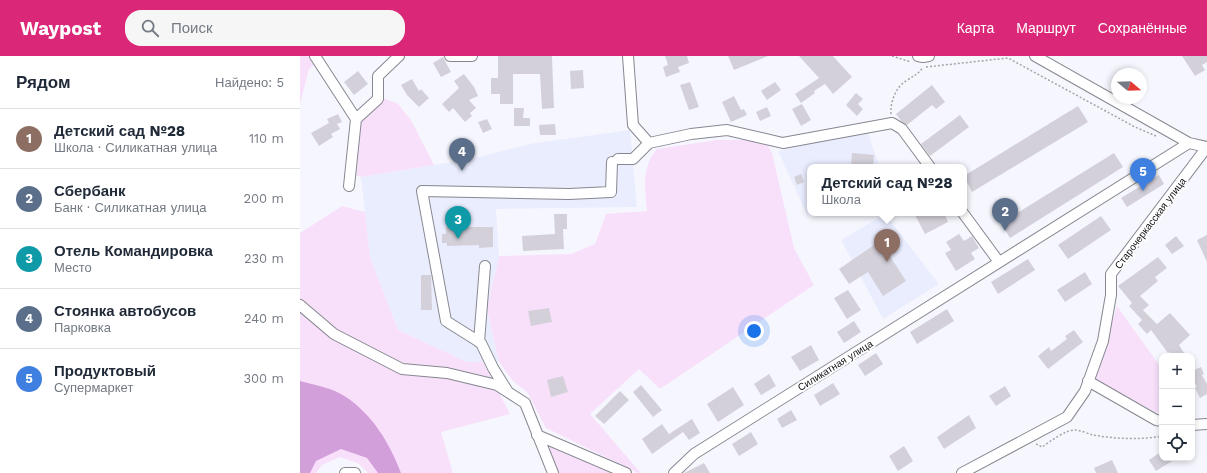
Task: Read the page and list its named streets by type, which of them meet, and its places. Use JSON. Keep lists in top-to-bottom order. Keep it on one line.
{"streets":{"street":["Старочеркасская улица","Силикатная улица"]},"north":"right","page":{"header":"Waypost","search":"Поиск","nav":["Карта","Маршрут","Сохранённые"],"heading":["Рядом","Найдено: 5"],"list":[{"mark":"1","name":"Детский сад №28","note":"Школа · Силикатная улица","value":"110 m"},{"mark":"2","name":"Сбербанк","note":"Банк · Силикатная улица","value":"200 m"},{"mark":"3","name":"Отель Командировка","note":"Место","value":"230 m"},{"mark":"4","name":"Стоянка автобусов","note":"Парковка","value":"240 m"},{"mark":"5","name":"Продуктовый","note":"Супермаркет","value":"300 m"}],"pins":["4","5","2","3","1"],"popup":["Детский сад №28","Школа"],"map_buttons":["+","−"]}}
